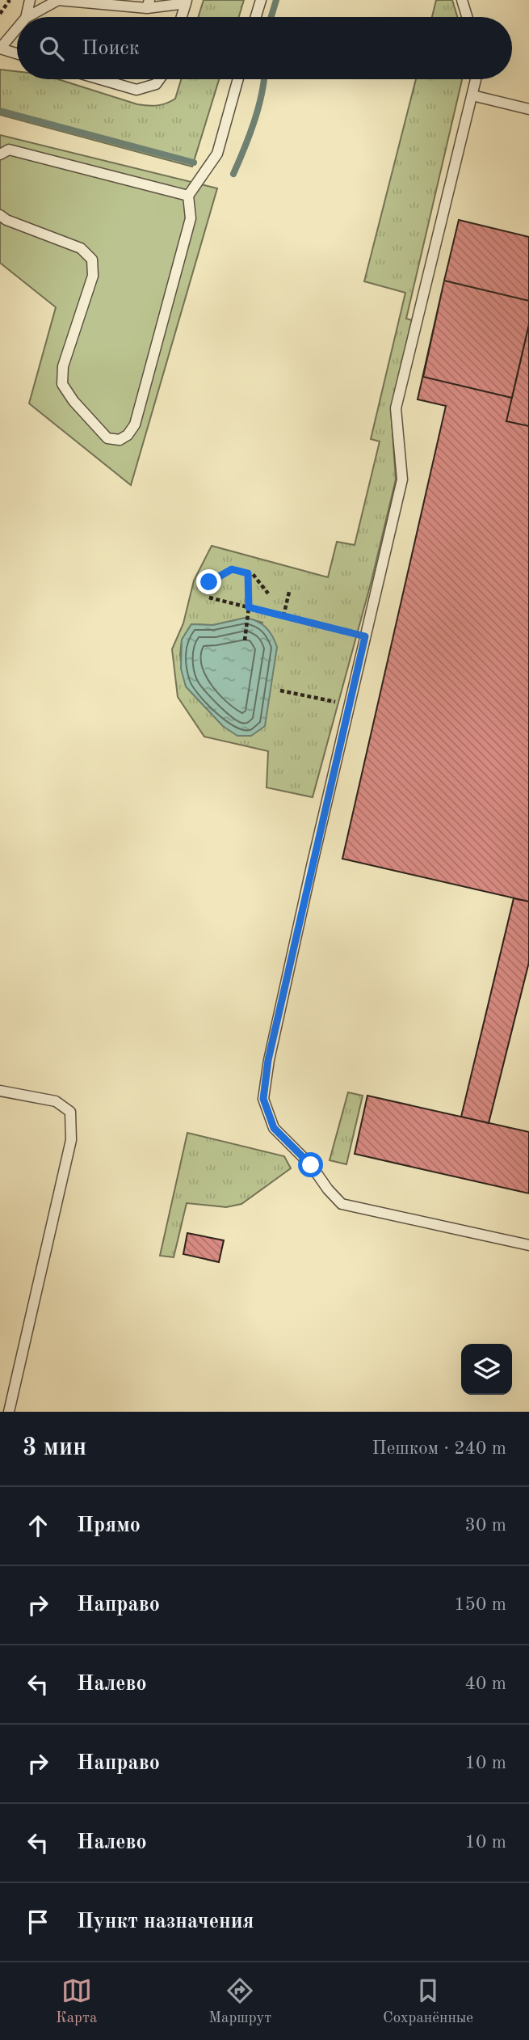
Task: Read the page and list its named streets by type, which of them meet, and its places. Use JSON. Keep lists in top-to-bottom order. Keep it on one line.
{"page":{"search":"Поиск","heading":["3 мин","Пешком · 240 m"],"list":[["Прямо","30 m"],["Направо","150 m"],["Налево","40 m"],["Направо","10 m"],["Налево","10 m"],"Пункт назначения"],"nav":["Карта","Маршрут","Сохранённые"]}}
